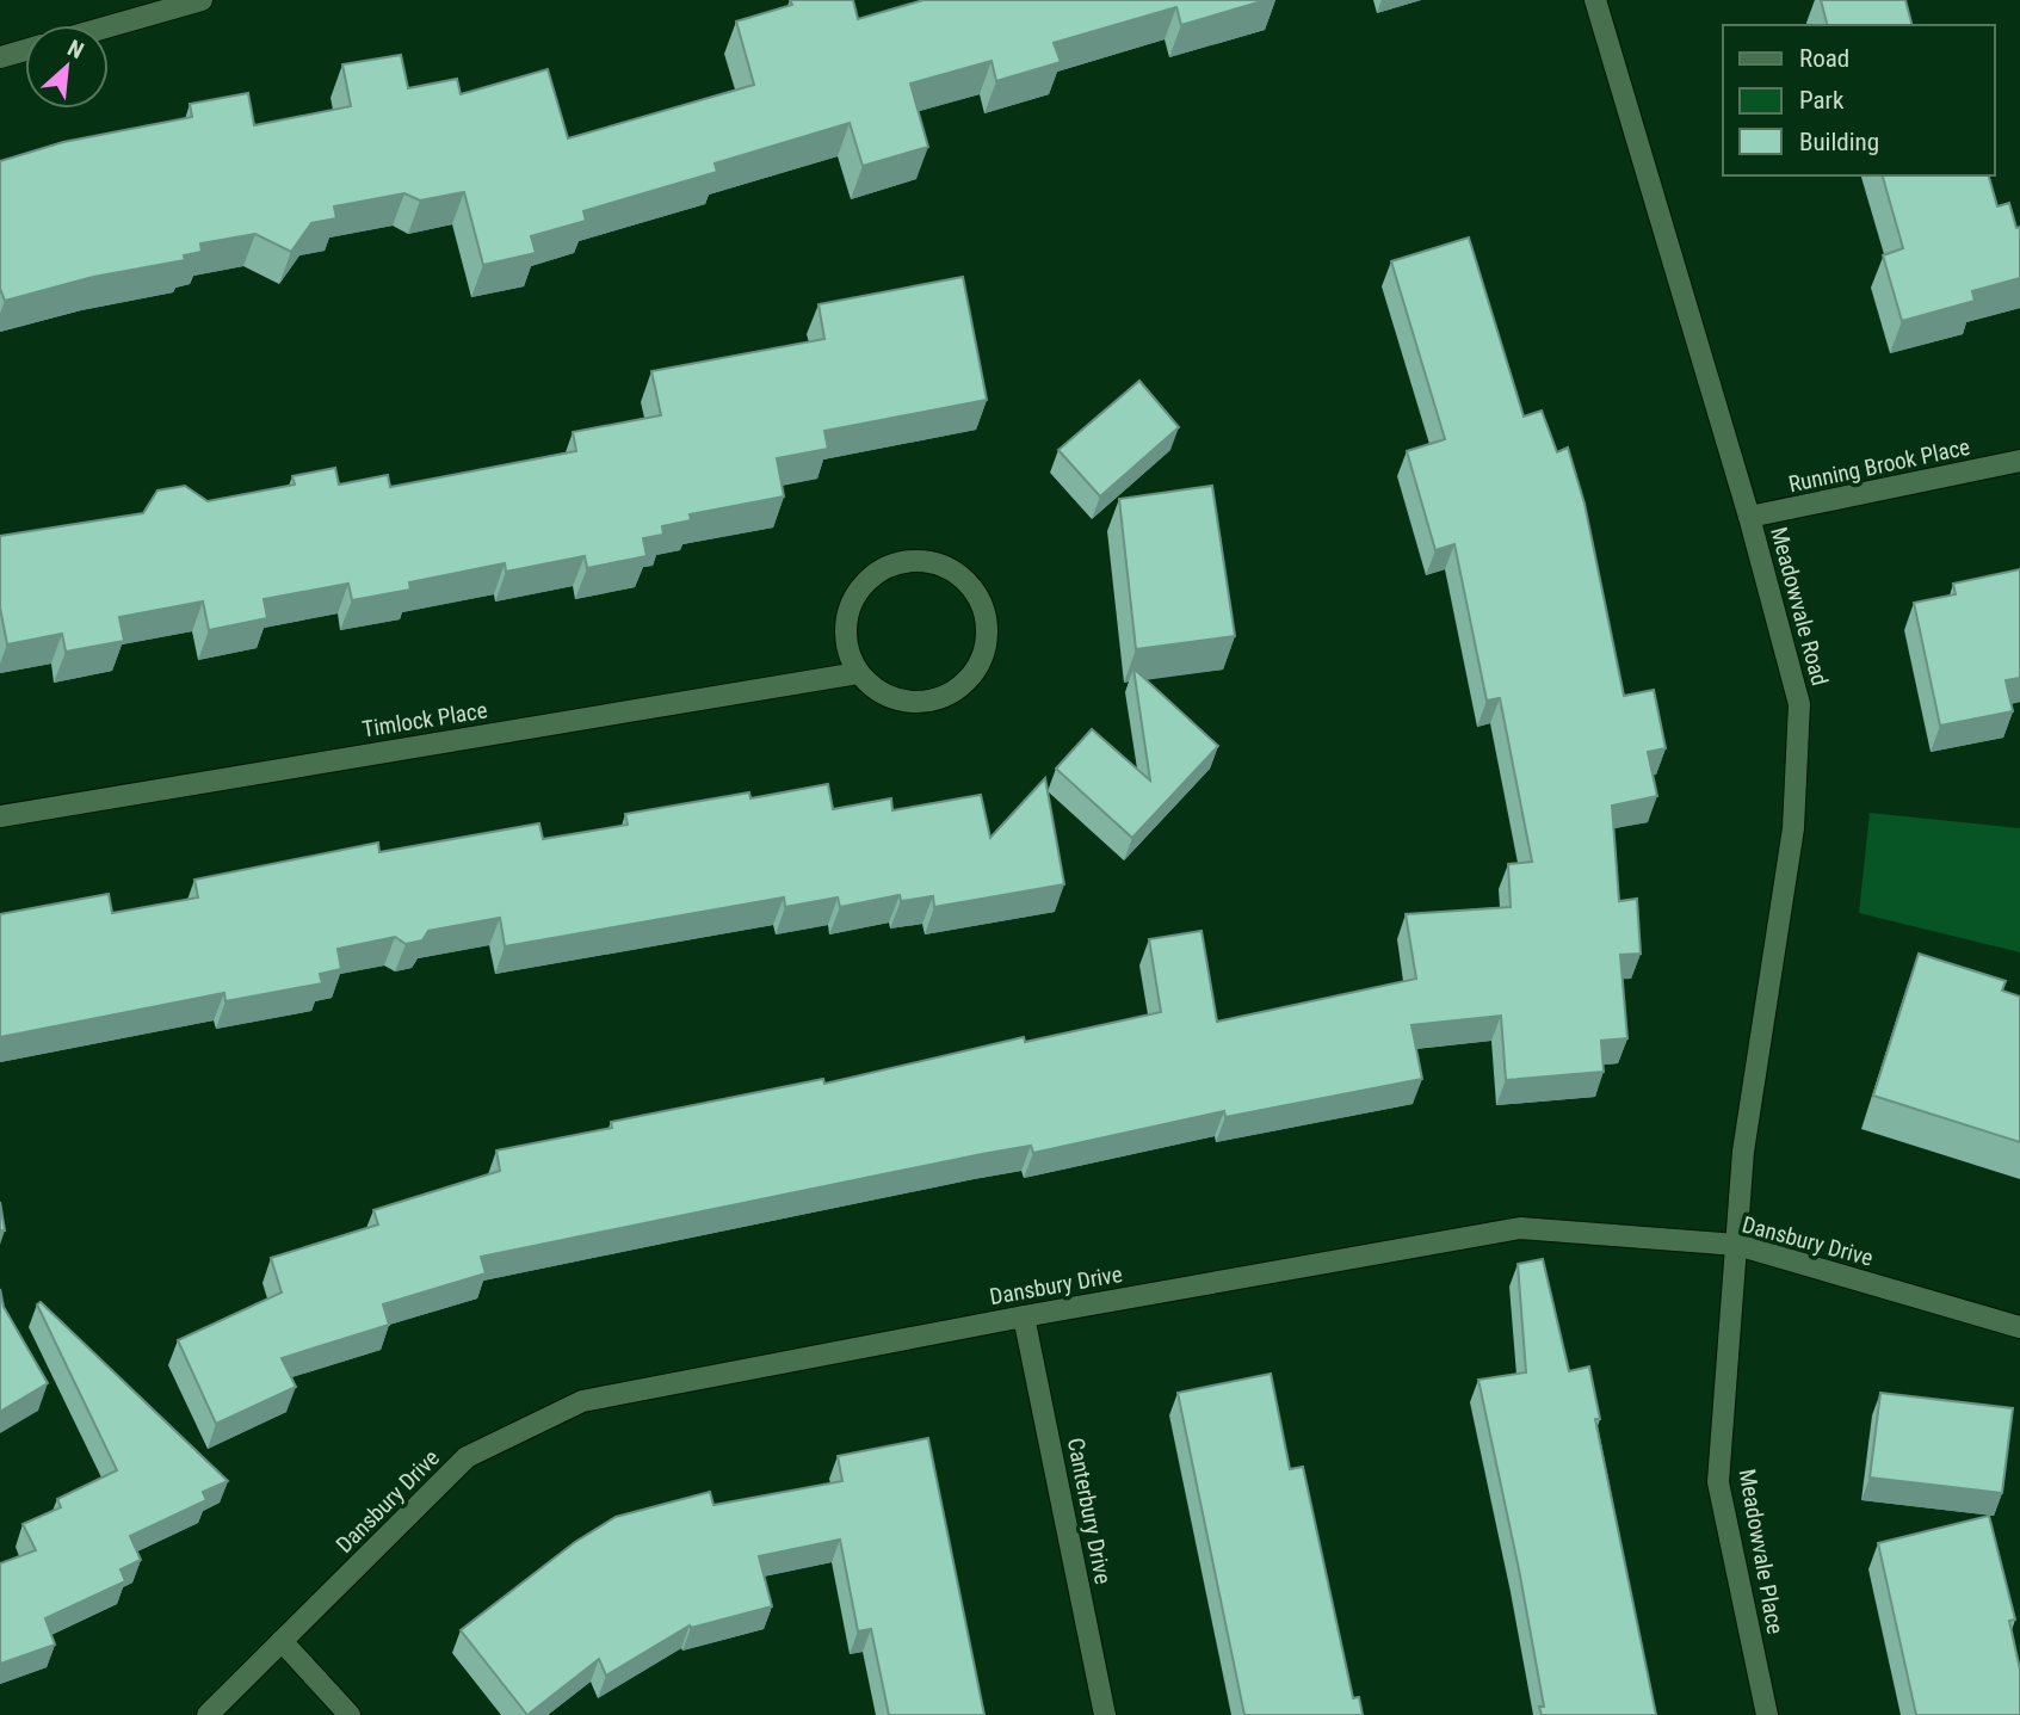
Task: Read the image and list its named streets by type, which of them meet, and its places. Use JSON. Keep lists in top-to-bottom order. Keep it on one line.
{"streets":{"street":["Running Brook Place","Meadowvale Road","Timlock Place","Dansbury Drive","Canterbury Drive","Meadowvale Place"]},"crossings":[["Running Brook Place","Meadowvale Road"],["Meadowvale Road","Dansbury Drive"],["Meadowvale Road","Meadowvale Place"],["Dansbury Drive","Canterbury Drive"],["Dansbury Drive","Meadowvale Place"]],"legend":["Road","Park","Building"],"north":"top right"}
